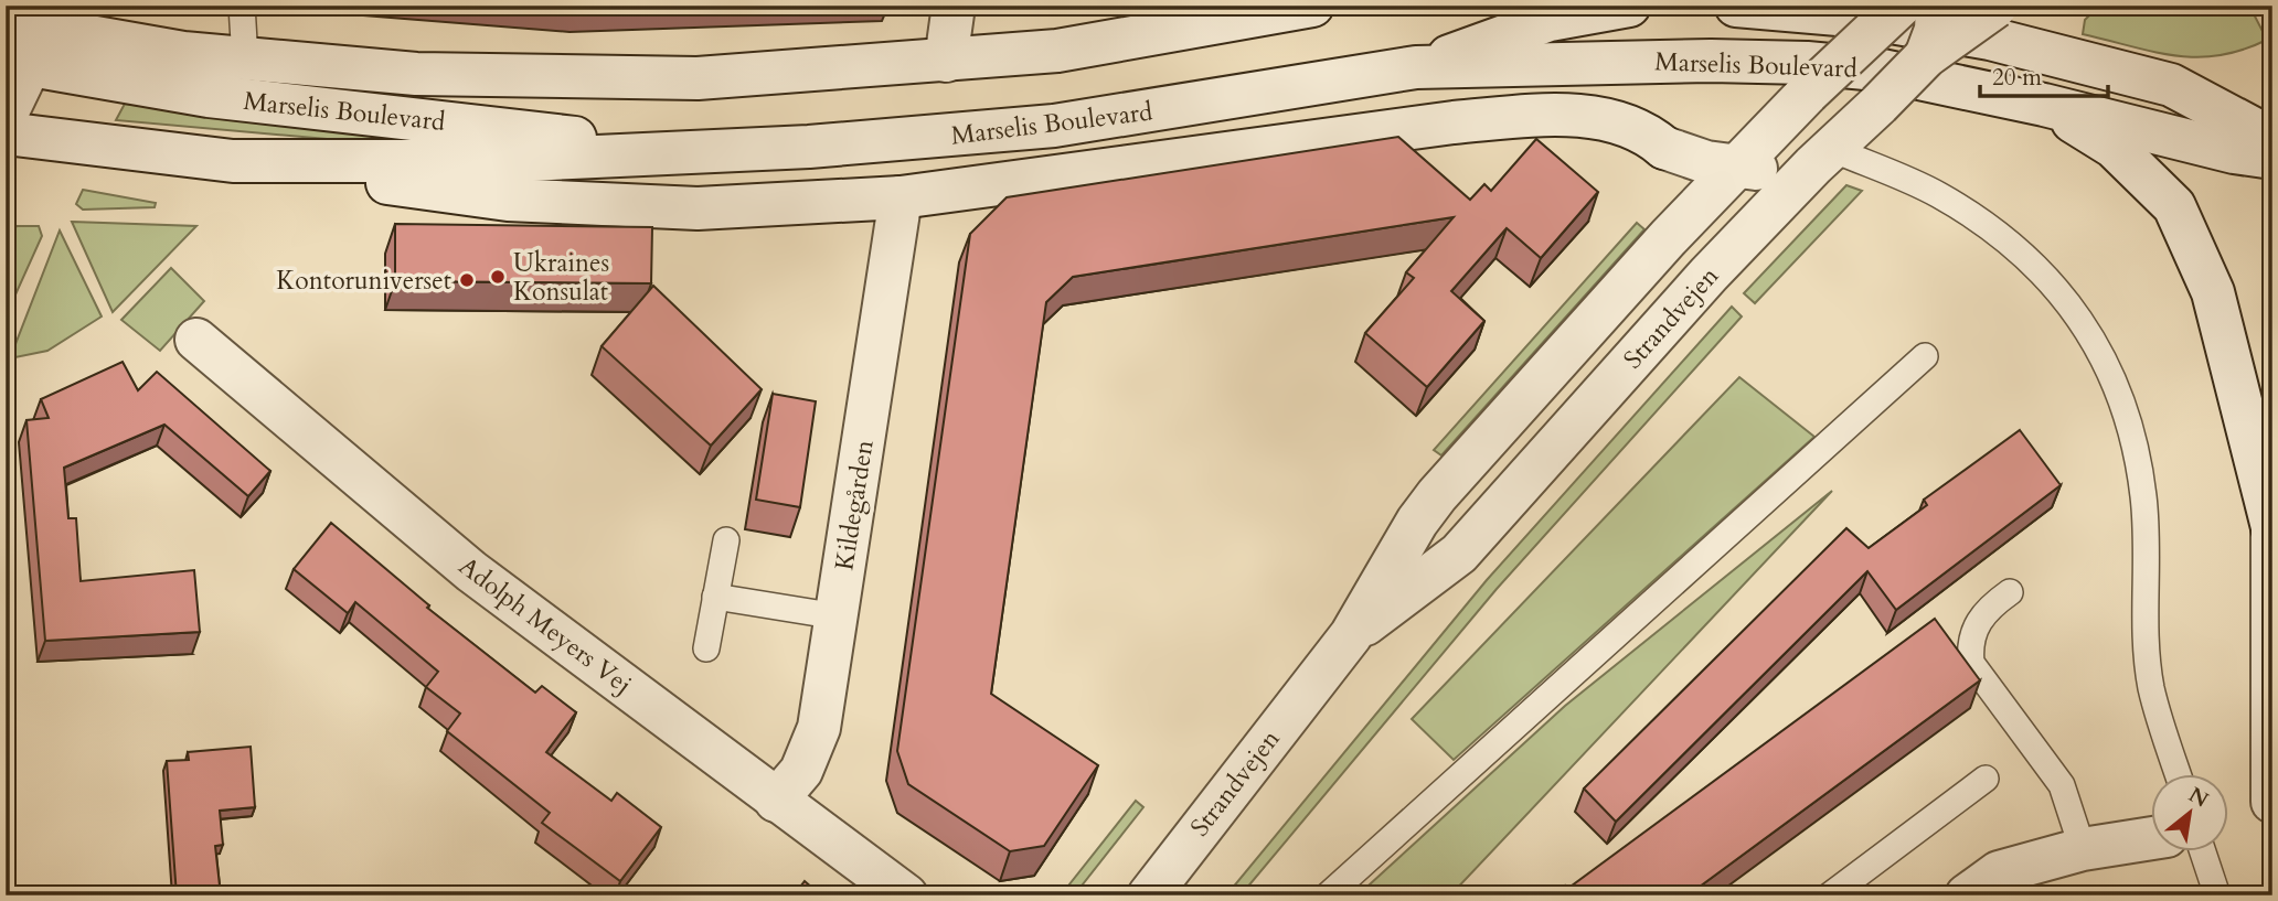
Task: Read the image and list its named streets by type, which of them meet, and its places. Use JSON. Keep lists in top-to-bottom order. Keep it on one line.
{"streets":{"main road":["Marselis Boulevard","Strandvejen","Kildegården","Adolph Meyers Vej"]},"crossings":[["Kildegården","Adolph Meyers Vej"]],"places":["Ukraines Konsulat","Kontoruniverset"],"scale_bar":"20 m","north":"top right"}
